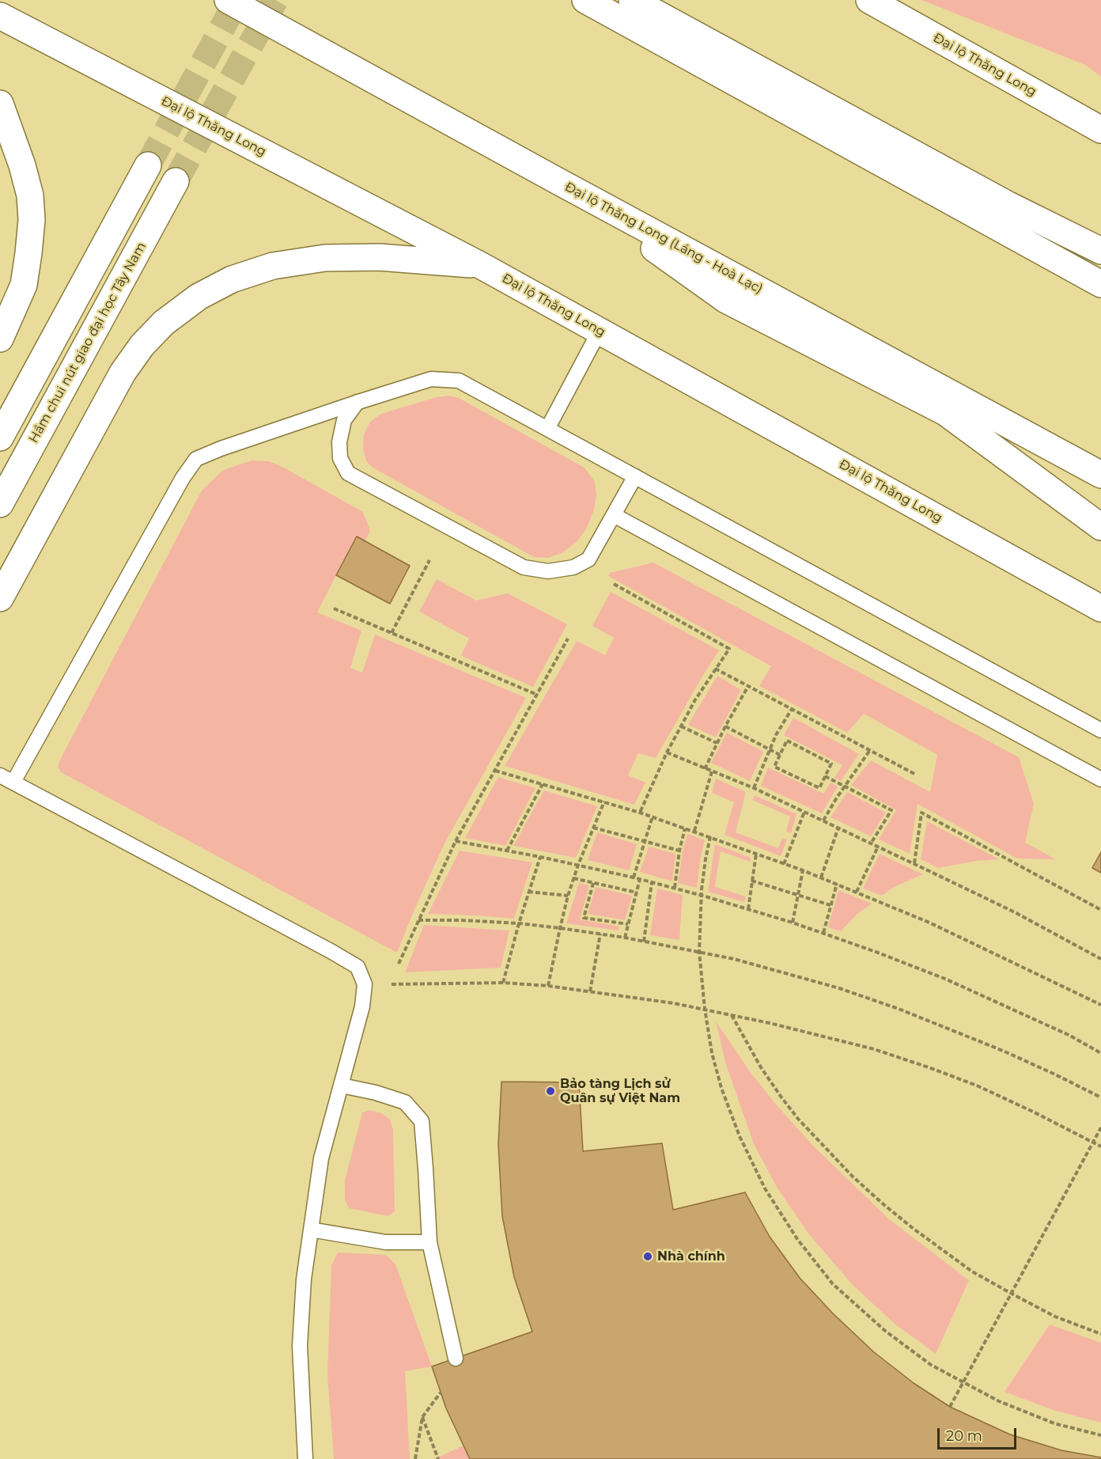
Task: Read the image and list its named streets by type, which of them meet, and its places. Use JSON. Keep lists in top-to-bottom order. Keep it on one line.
{"streets":{"main road":["Đại lộ Thăng Long","Đại lộ Thăng Long (Láng - Hoà Lạc)","Hầm chui nút giao đại học Tây Nam"]},"places":["Bảo tàng Lịch sử Quân sự Việt Nam","Nhà chính"],"scale_bar":"20 m"}
